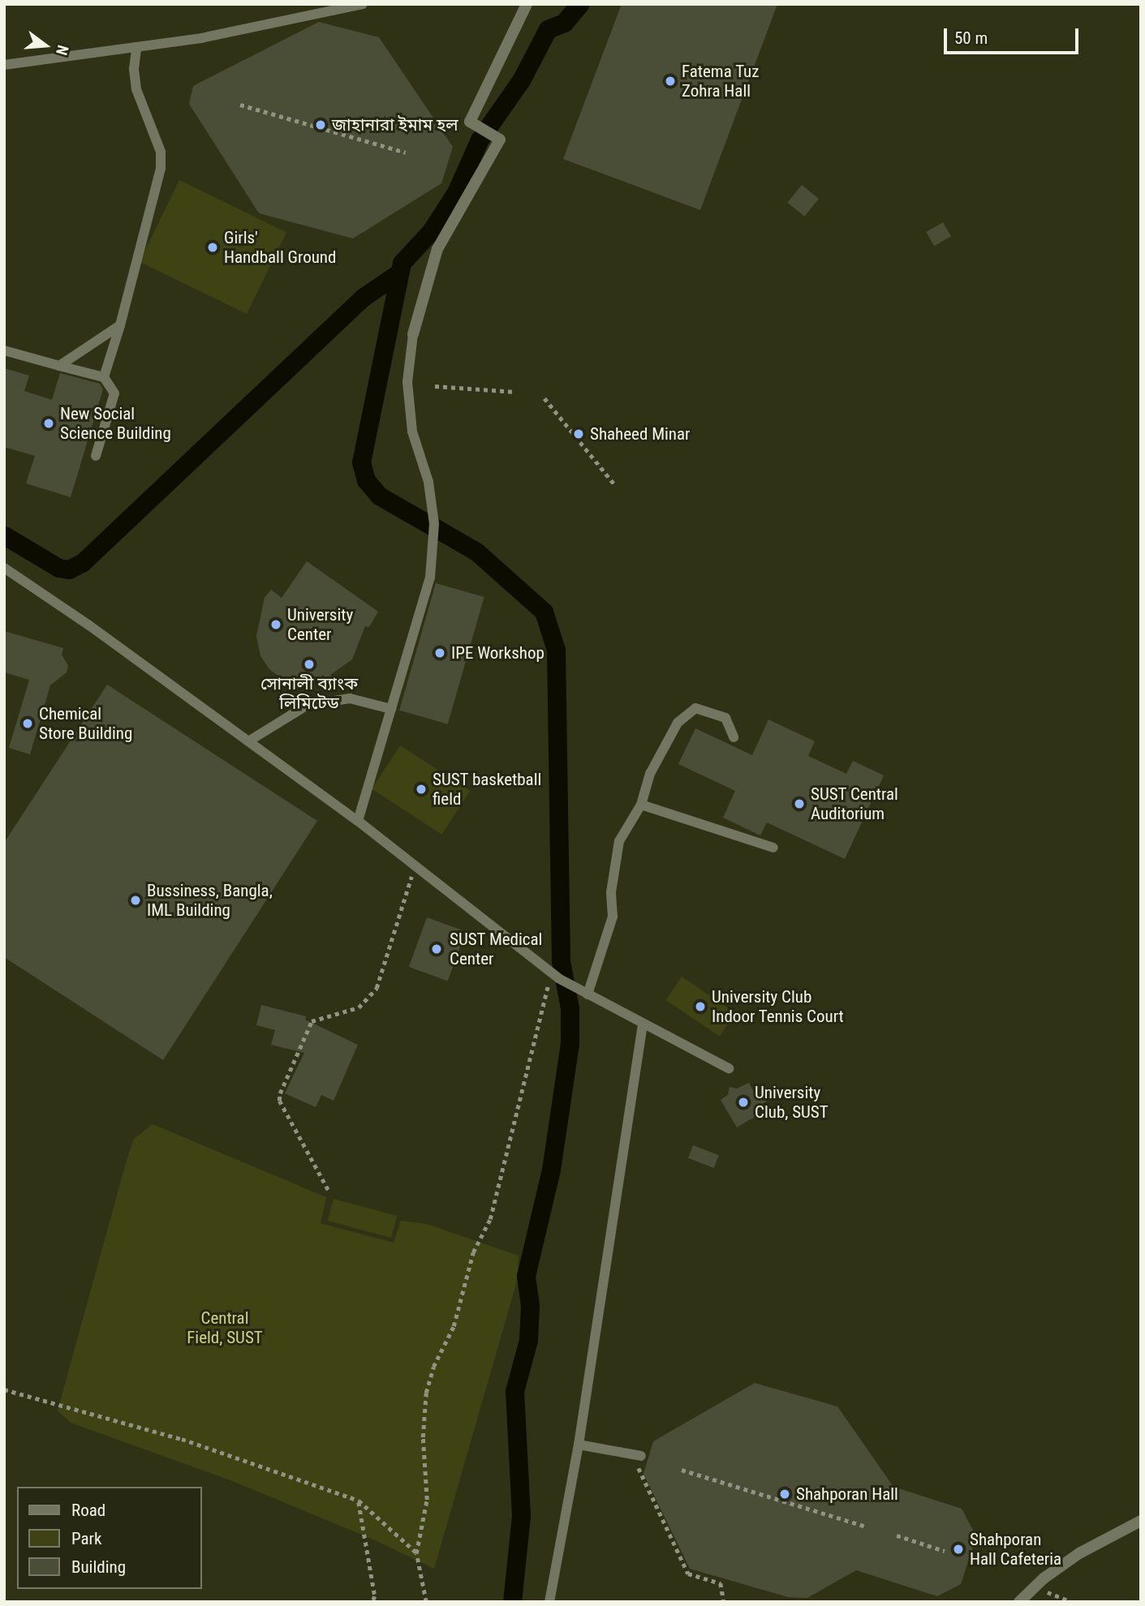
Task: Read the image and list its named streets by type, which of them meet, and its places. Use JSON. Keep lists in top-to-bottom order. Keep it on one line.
{"parks":["Central Field, SUST"],"places":["Fatema Tuz Zohra Hall","জাহানারা ইমাম হল","Girls' Handball Ground","New Social Science Building","Shaheed Minar","University Center","IPE Workshop","সোনালী ব্যাংক লিমিটেড","Chemical Store Building","SUST basketball field","SUST Central Auditorium","Bussiness, Bangla, IML Building","SUST Medical Center","University Club Indoor Tennis Court","University Club, SUST","Shahporan Hall","Shahporan Hall Cafeteria"],"legend":["Road","Park","Building"],"scale_bar":"50 m","north":"right"}
